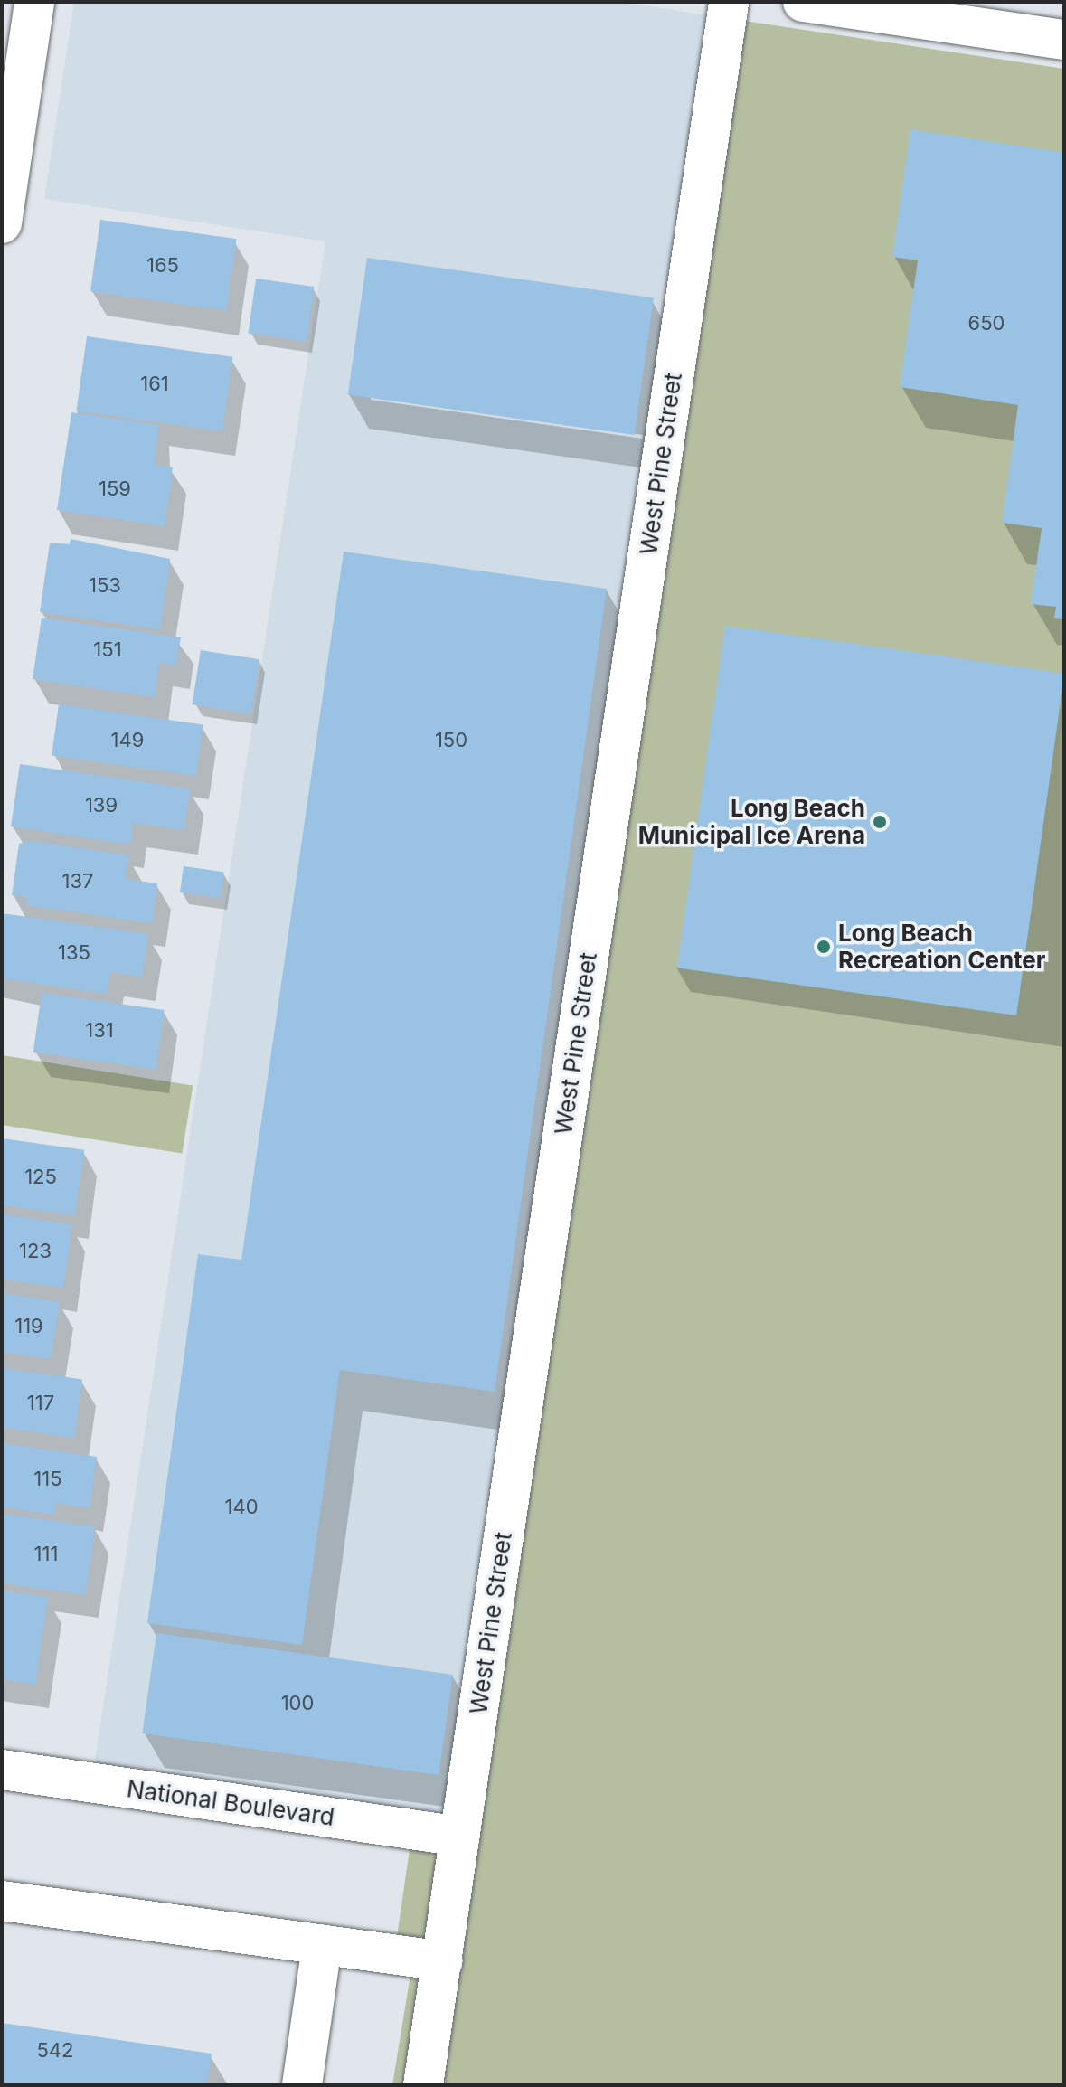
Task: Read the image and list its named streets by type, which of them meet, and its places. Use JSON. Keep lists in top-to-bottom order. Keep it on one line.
{"streets":{"street":["West Pine Street","National Boulevard"]},"crossings":[["West Pine Street","National Boulevard"]],"places":["Long Beach Municipal Ice Arena","Long Beach Recreation Center"],"house_numbers":["165","650","161","159","153","151","149","150","139","137","135","131","125","123","119","117","115","140","111","100","542"]}
